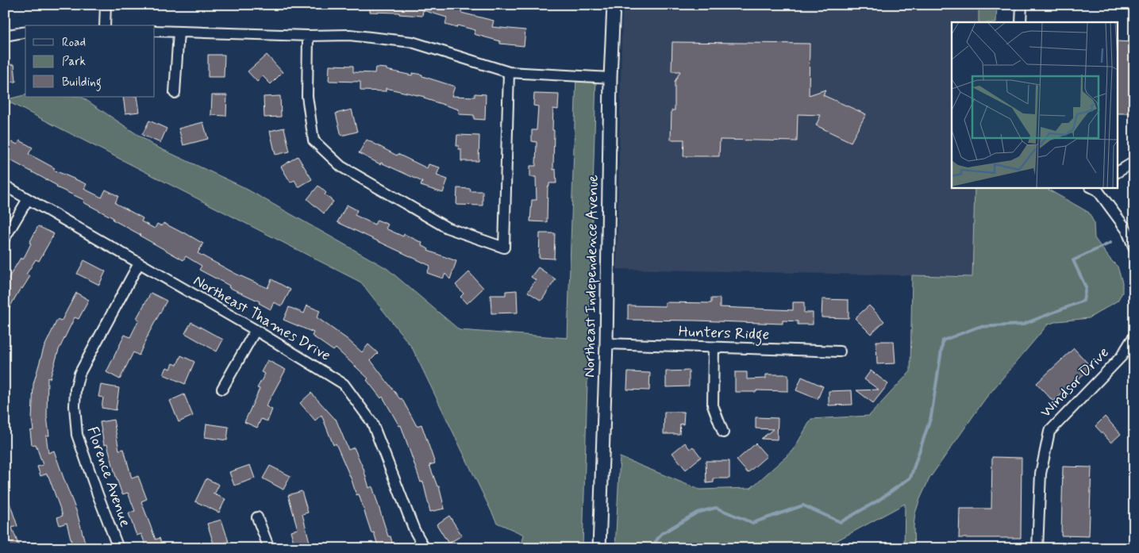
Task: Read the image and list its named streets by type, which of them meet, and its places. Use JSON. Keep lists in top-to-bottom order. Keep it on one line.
{"streets":{"street":["Northeast Independence Avenue","Northeast Thames Drive","Hunters Ridge","Windsor Drive","Florence Avenue"]},"crossings":[["Northeast Independence Avenue","Hunters Ridge"],["Northeast Thames Drive","Florence Avenue"]],"legend":["Road","Park","Building"]}
